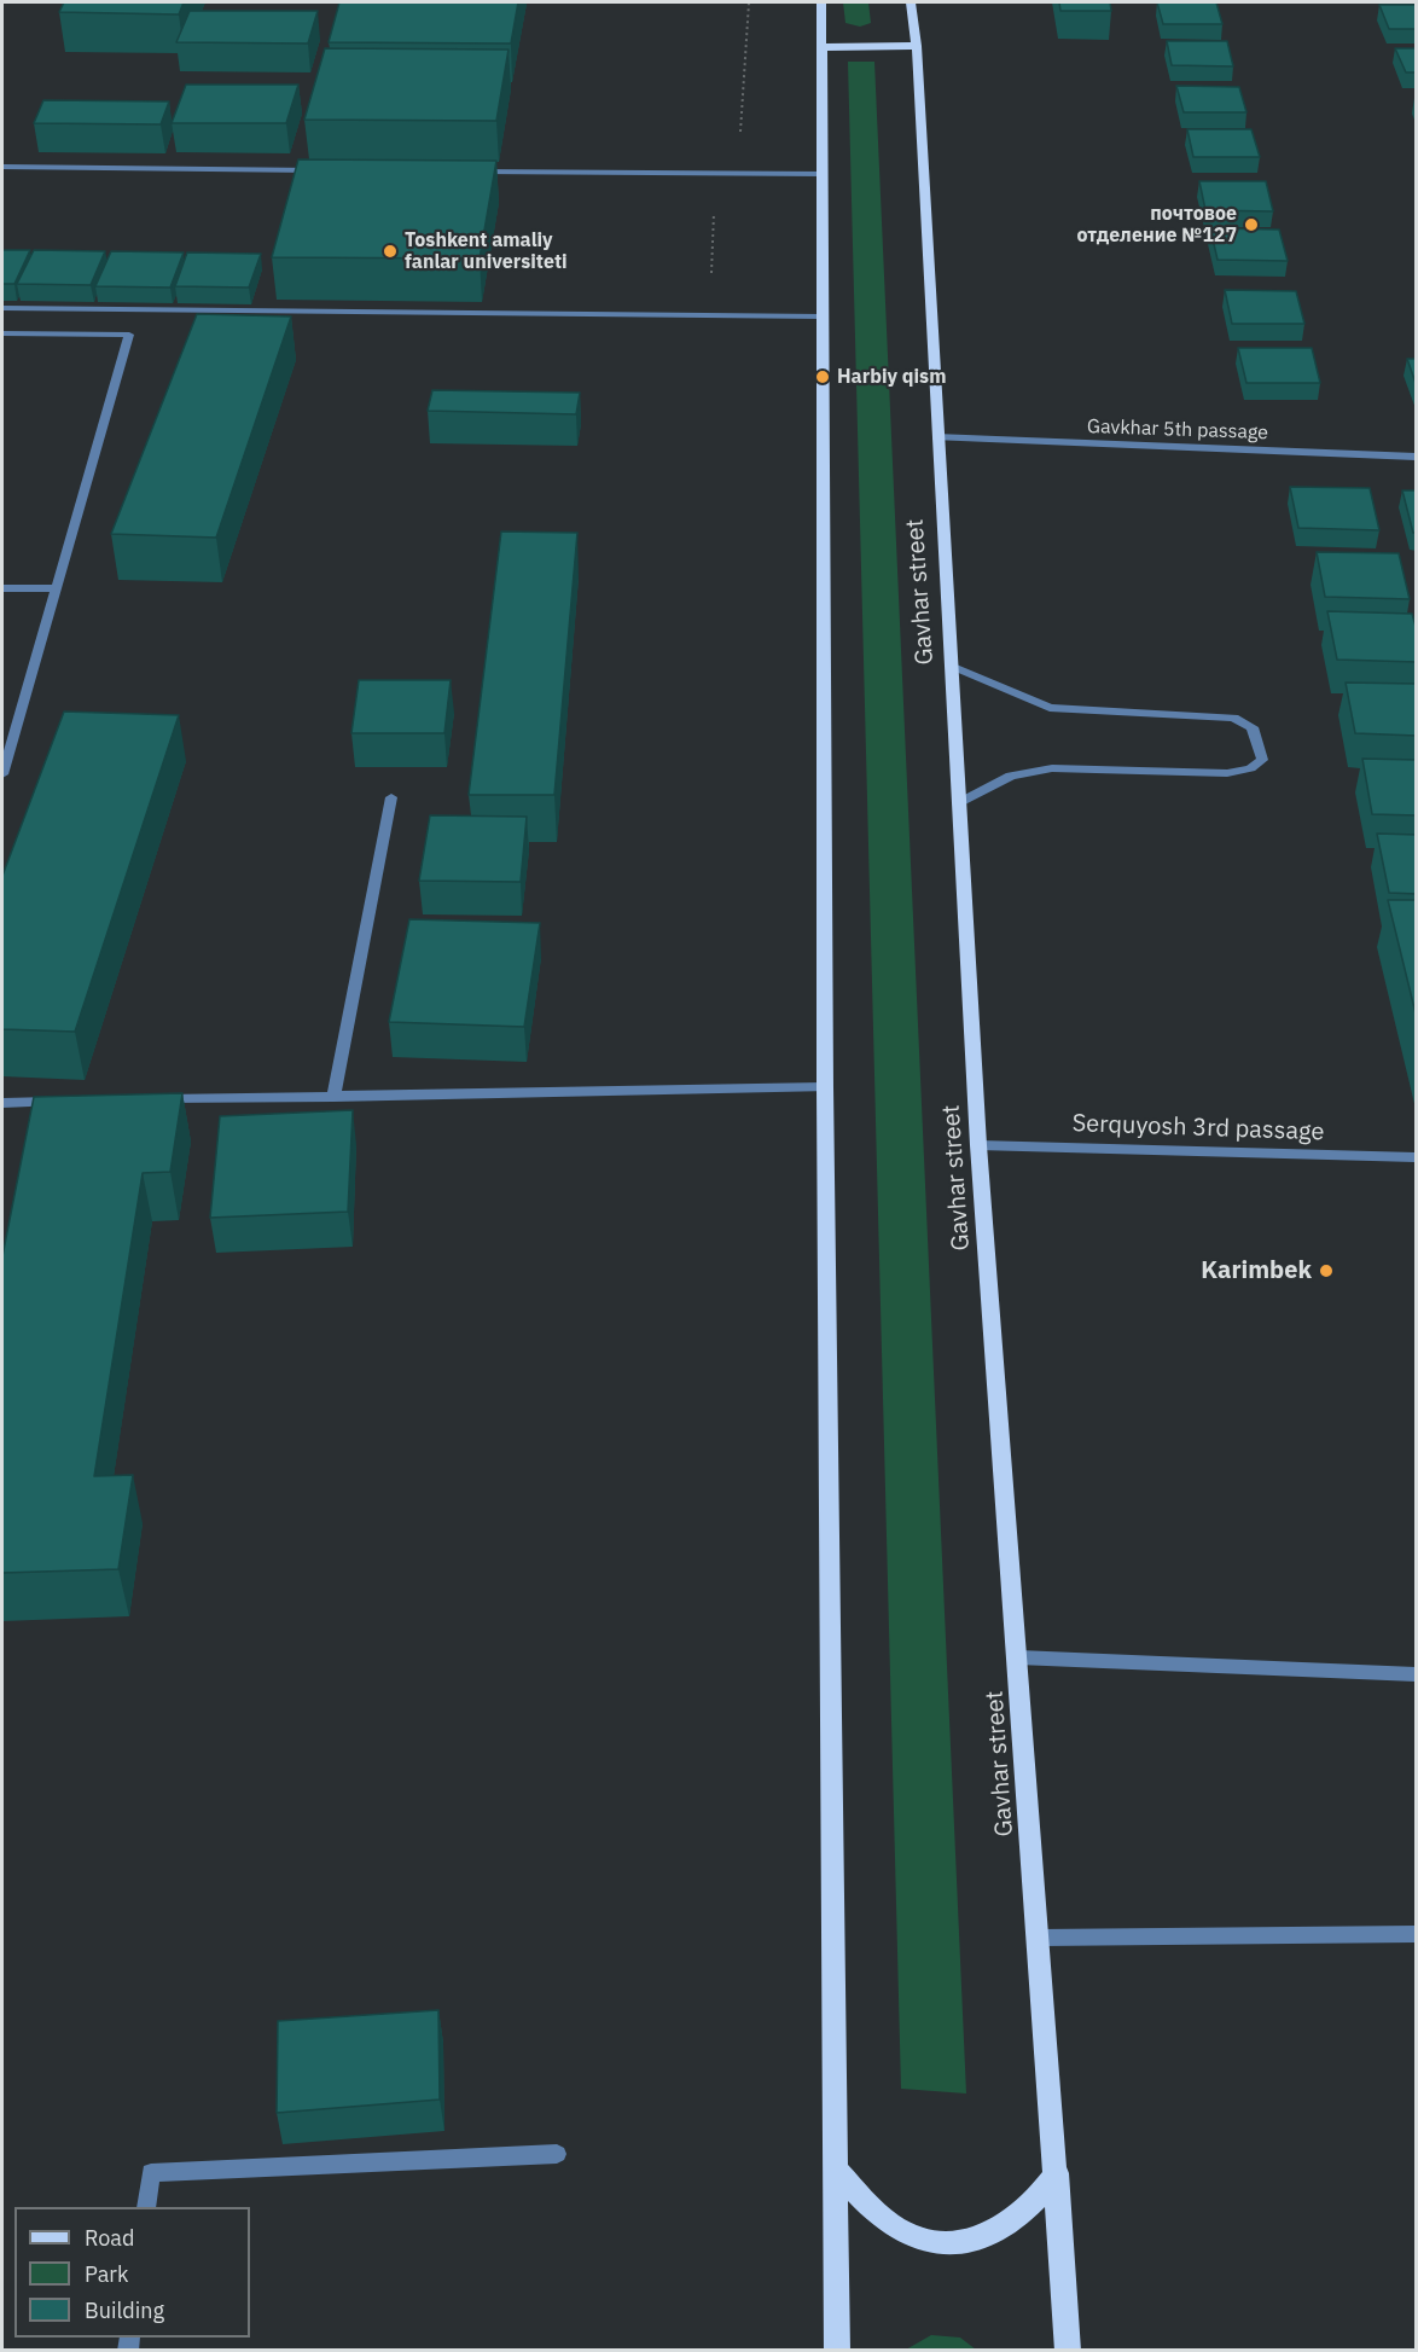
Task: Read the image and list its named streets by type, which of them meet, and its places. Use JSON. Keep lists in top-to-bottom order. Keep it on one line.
{"streets":{"main road":["Gavhar street"],"street":["Gavkhar 5th passage","Serquyosh 3rd passage"]},"crossings":[["Gavkhar 5th passage","Gavhar street"],["Gavhar street","Serquyosh 3rd passage"]],"places":["почтовое отделение №127","Toshkent amaliy fanlar universiteti","Harbiy qism","Karimbek"],"legend":["Road","Park","Building"]}
